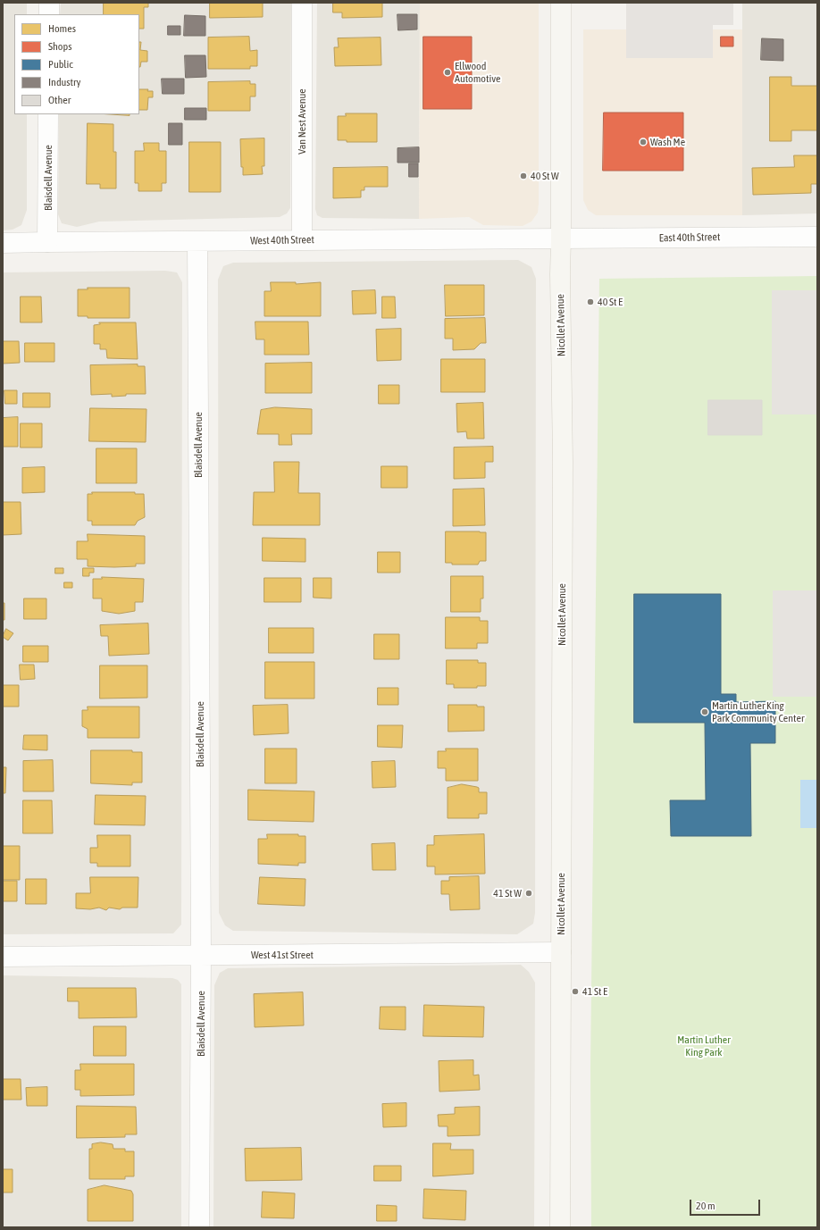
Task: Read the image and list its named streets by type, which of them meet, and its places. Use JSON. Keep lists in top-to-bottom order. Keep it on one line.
{"streets":{"main road":["Nicollet Avenue"],"street":["Van Nest Avenue","Blaisdell Avenue","East 40th Street","West 40th Street","West 41st Street"]},"crossings":[["Van Nest Avenue","West 40th Street"],["Blaisdell Avenue","West 40th Street"],["Blaisdell Avenue","West 41st Street"],["East 40th Street","West 40th Street"],["East 40th Street","Nicollet Avenue"],["West 40th Street","Nicollet Avenue"],["Nicollet Avenue","West 41st Street"]],"parks":["Martin Luther King Park"],"places":["Ellwood Automotive","Wash Me","40 St W","40 St E","Martin Luther King Park Community Center","41 St W","41 St E"],"legend":["Homes","Shops","Public","Industry","Other"],"scale_bar":"20 m"}
